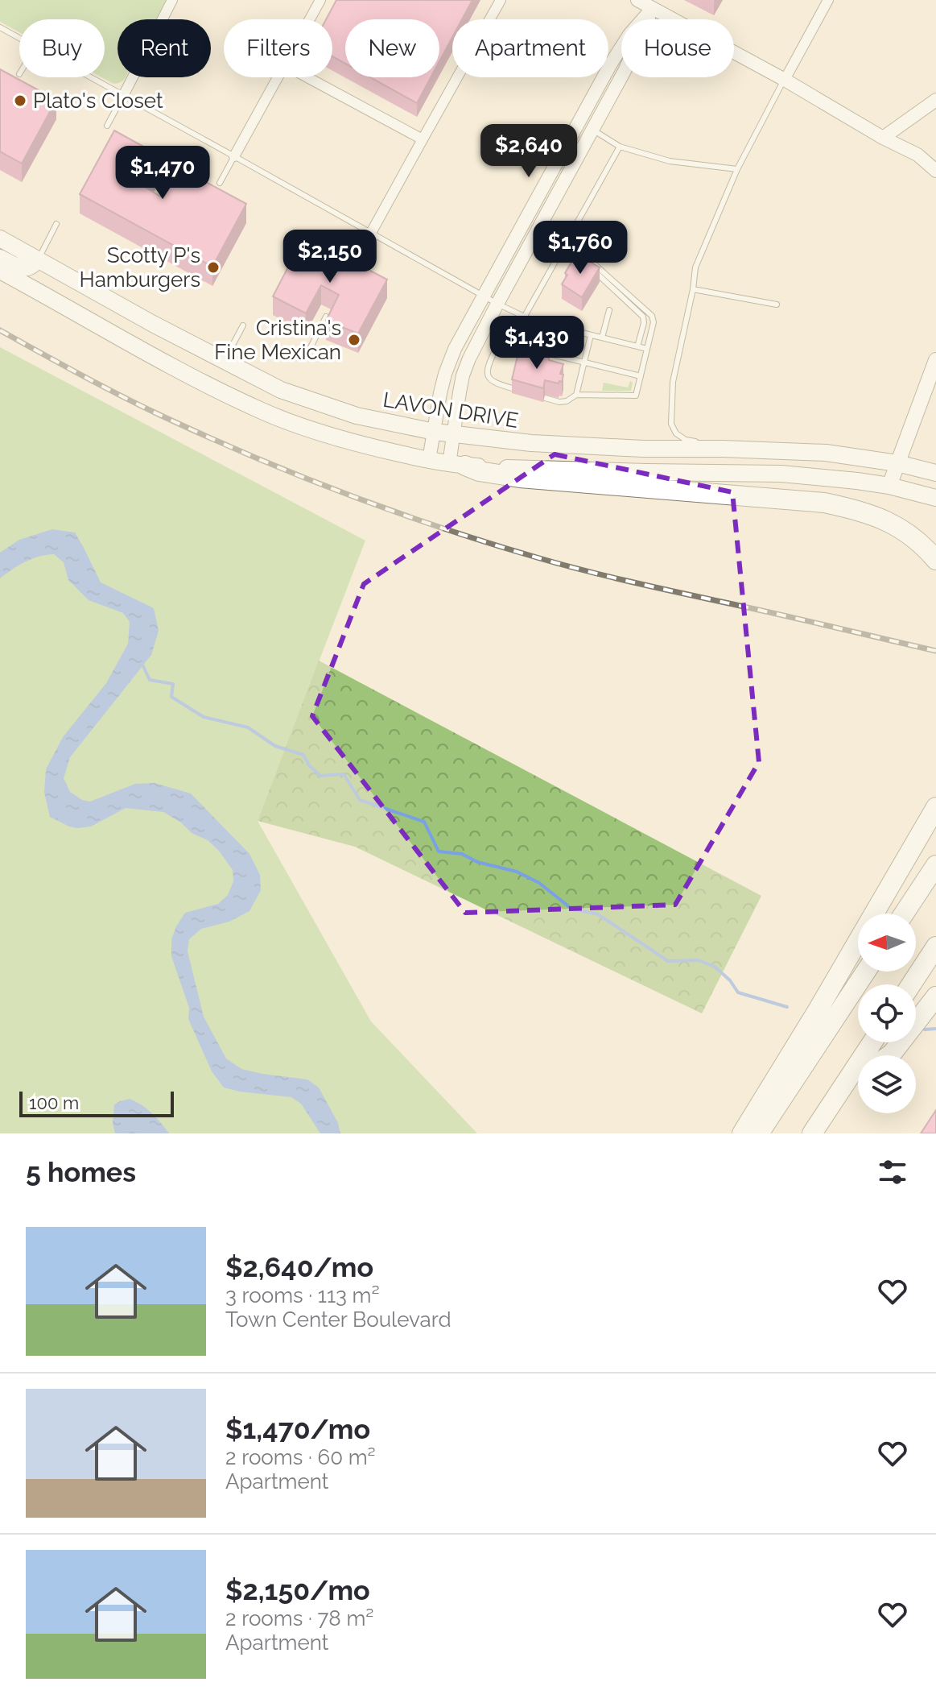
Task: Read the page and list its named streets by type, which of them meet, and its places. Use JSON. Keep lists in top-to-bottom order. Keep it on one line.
{"streets":{"main road":["LAVON DRIVE"]},"places":["Plato's Closet","Scotty P's Hamburgers","Cristina's Fine Mexican"],"scale_bar":"100 m","north":"left","page":{"chip":["Buy","Rent","Filters","New","Apartment","House"],"price":["$2,640","$1,470","$1,760","$2,150","$1,430"],"scale":"100 m","heading":"5 homes","list":[{"name":"$2,640/mo","note":"3 rooms · 113 m² · Town Center Boulevard"},{"name":"$1,470/mo","note":"2 rooms · 60 m² · Apartment"},{"name":"$2,150/mo","note":"2 rooms · 78 m² · Apartment"}]}}
